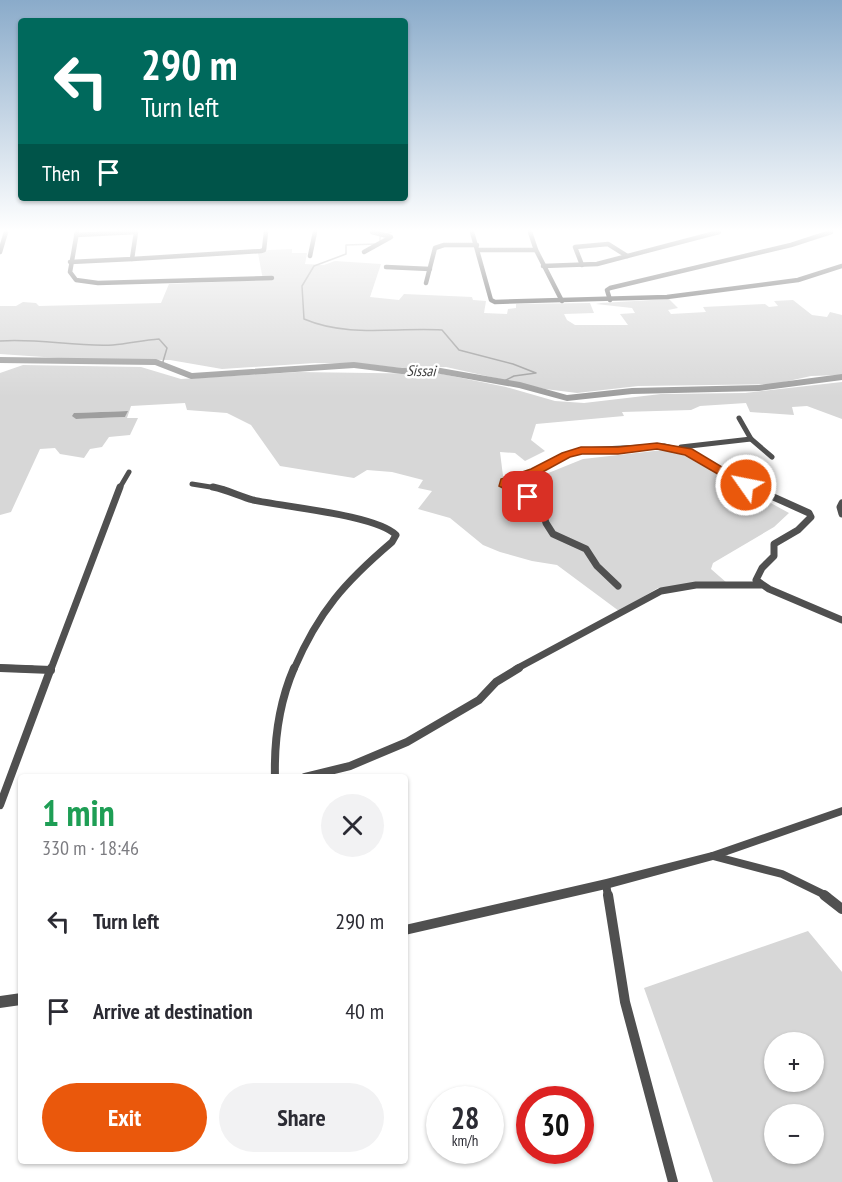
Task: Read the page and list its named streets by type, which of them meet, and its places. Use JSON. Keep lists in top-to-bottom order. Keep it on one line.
{"water":["Sissai"],"page":{"turn":["290 m","Turn left"],"then":"Then","heading":["1 min","330 m · 18:46"],"list":[{"name":"Turn left","value":"290 m"},{"name":"Arrive at destination","value":"40 m"}],"map_buttons":["+","−"],"buttons":["Exit","Share"],"speed":"28 km/h","limit":"30"}}
